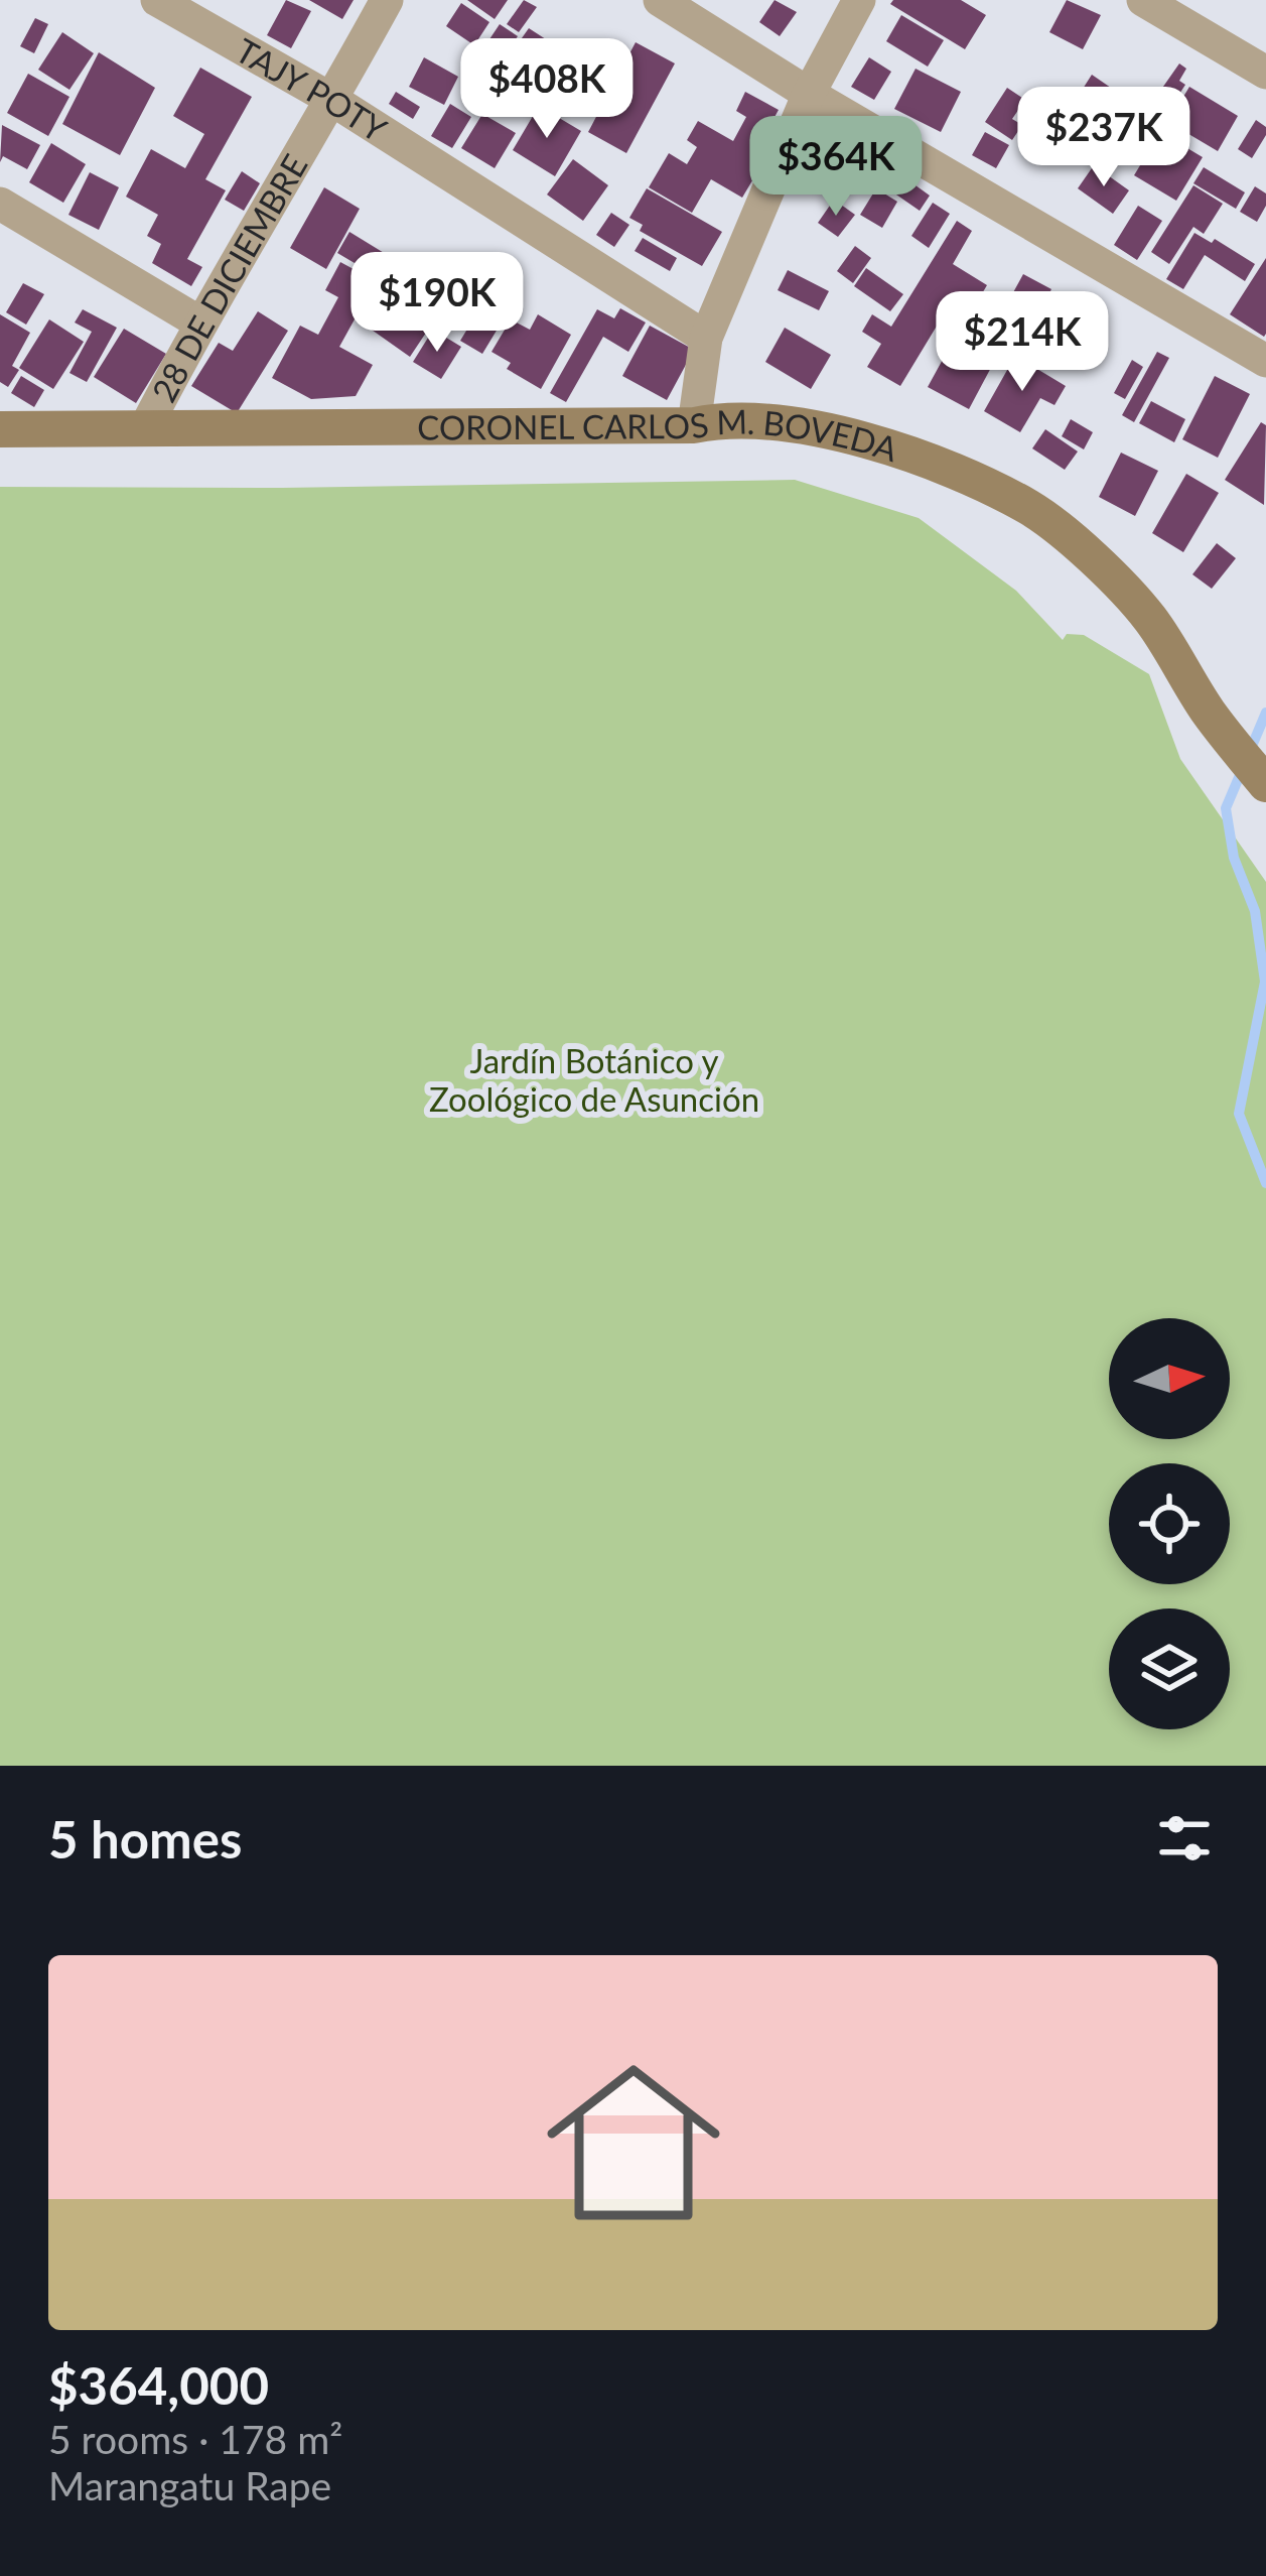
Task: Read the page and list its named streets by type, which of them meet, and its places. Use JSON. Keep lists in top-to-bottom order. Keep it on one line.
{"streets":{"street":["TAJY POTY","28 DE DICIEMBRE","CORONEL CARLOS M. BOVEDA"]},"crossings":[["TAJY POTY","28 DE DICIEMBRE"],["28 DE DICIEMBRE","CORONEL CARLOS M. BOVEDA"]],"parks":["Jardín Botánico y Zoológico de Asunción"],"north":"right","page":{"price":["$408K","$237K","$364K","$190K","$214K"],"heading":"5 homes","list":[{"name":"$364,000","note":"5 rooms · 178 m² · Marangatu Rape"}]}}
